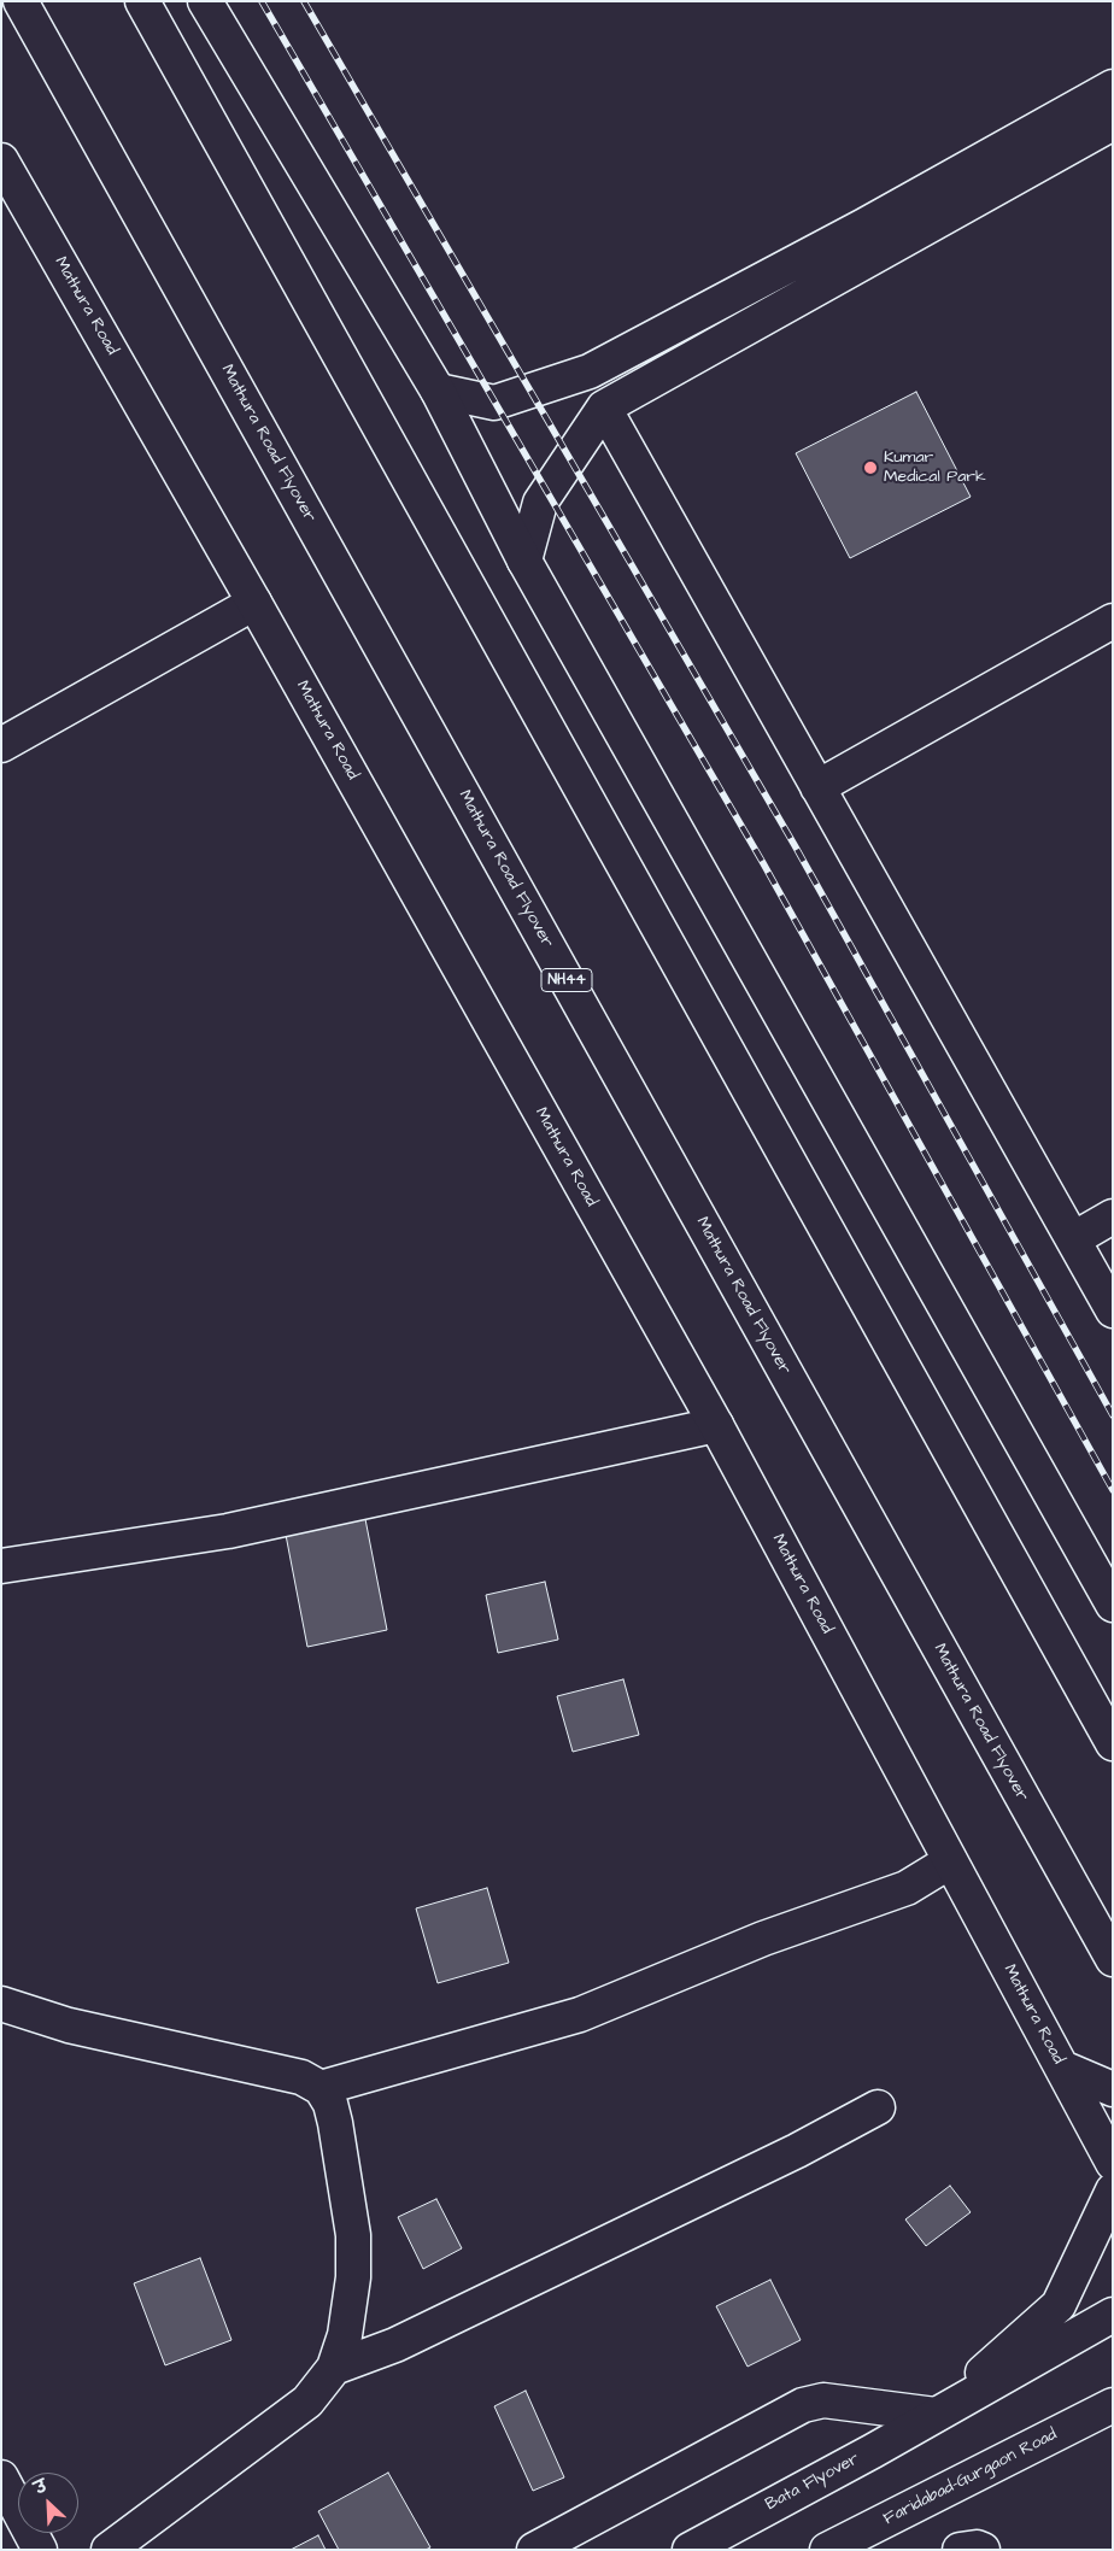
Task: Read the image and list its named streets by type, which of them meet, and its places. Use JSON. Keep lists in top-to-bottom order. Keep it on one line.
{"streets":{"main road":["Mathura Road","Mathura Road Flyover","NH44","Faridabad-Gurgaon Road","Bata Flyover"]},"places":["Kumar Medical Park"],"north":"top left"}
